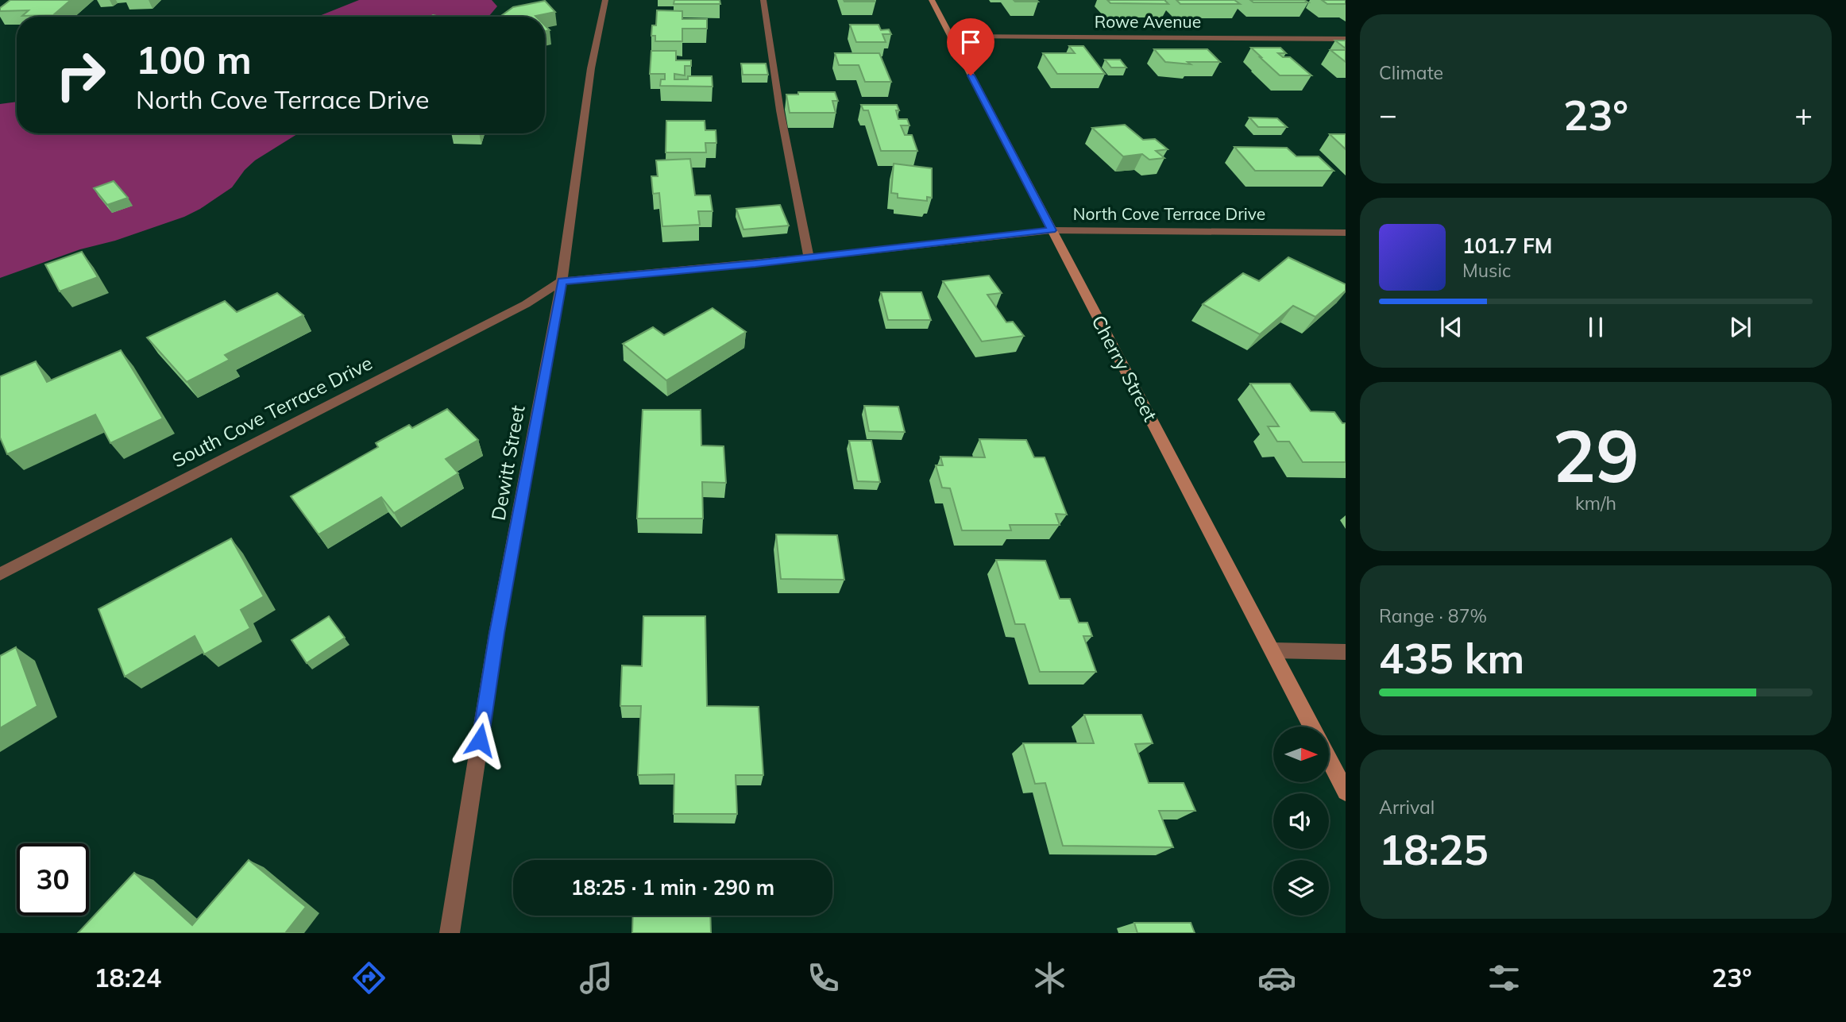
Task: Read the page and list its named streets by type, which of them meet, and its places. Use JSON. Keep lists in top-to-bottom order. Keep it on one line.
{"streets":{"street":["Rowe Avenue","North Cove Terrace Drive","Cherry Street","South Cove Terrace Drive","Dewitt Street"]},"crossings":[["Rowe Avenue","Cherry Street"],["North Cove Terrace Drive","Cherry Street"],["North Cove Terrace Drive","South Cove Terrace Drive"],["North Cove Terrace Drive","Dewitt Street"],["South Cove Terrace Drive","Dewitt Street"]],"north":"right","page":{"tile":["Climate",["29","km/h"],["Range · 87%","435 km"],["Arrival","18:25"]],"turn":["100 m","North Cove Terrace Drive"],"heat":["−","23°","+"],"song":["101.7 FM","Music"],"limit":"30","trip":"18:25 · 1 min · 290 m","tabs":["18:24","23°"]}}
